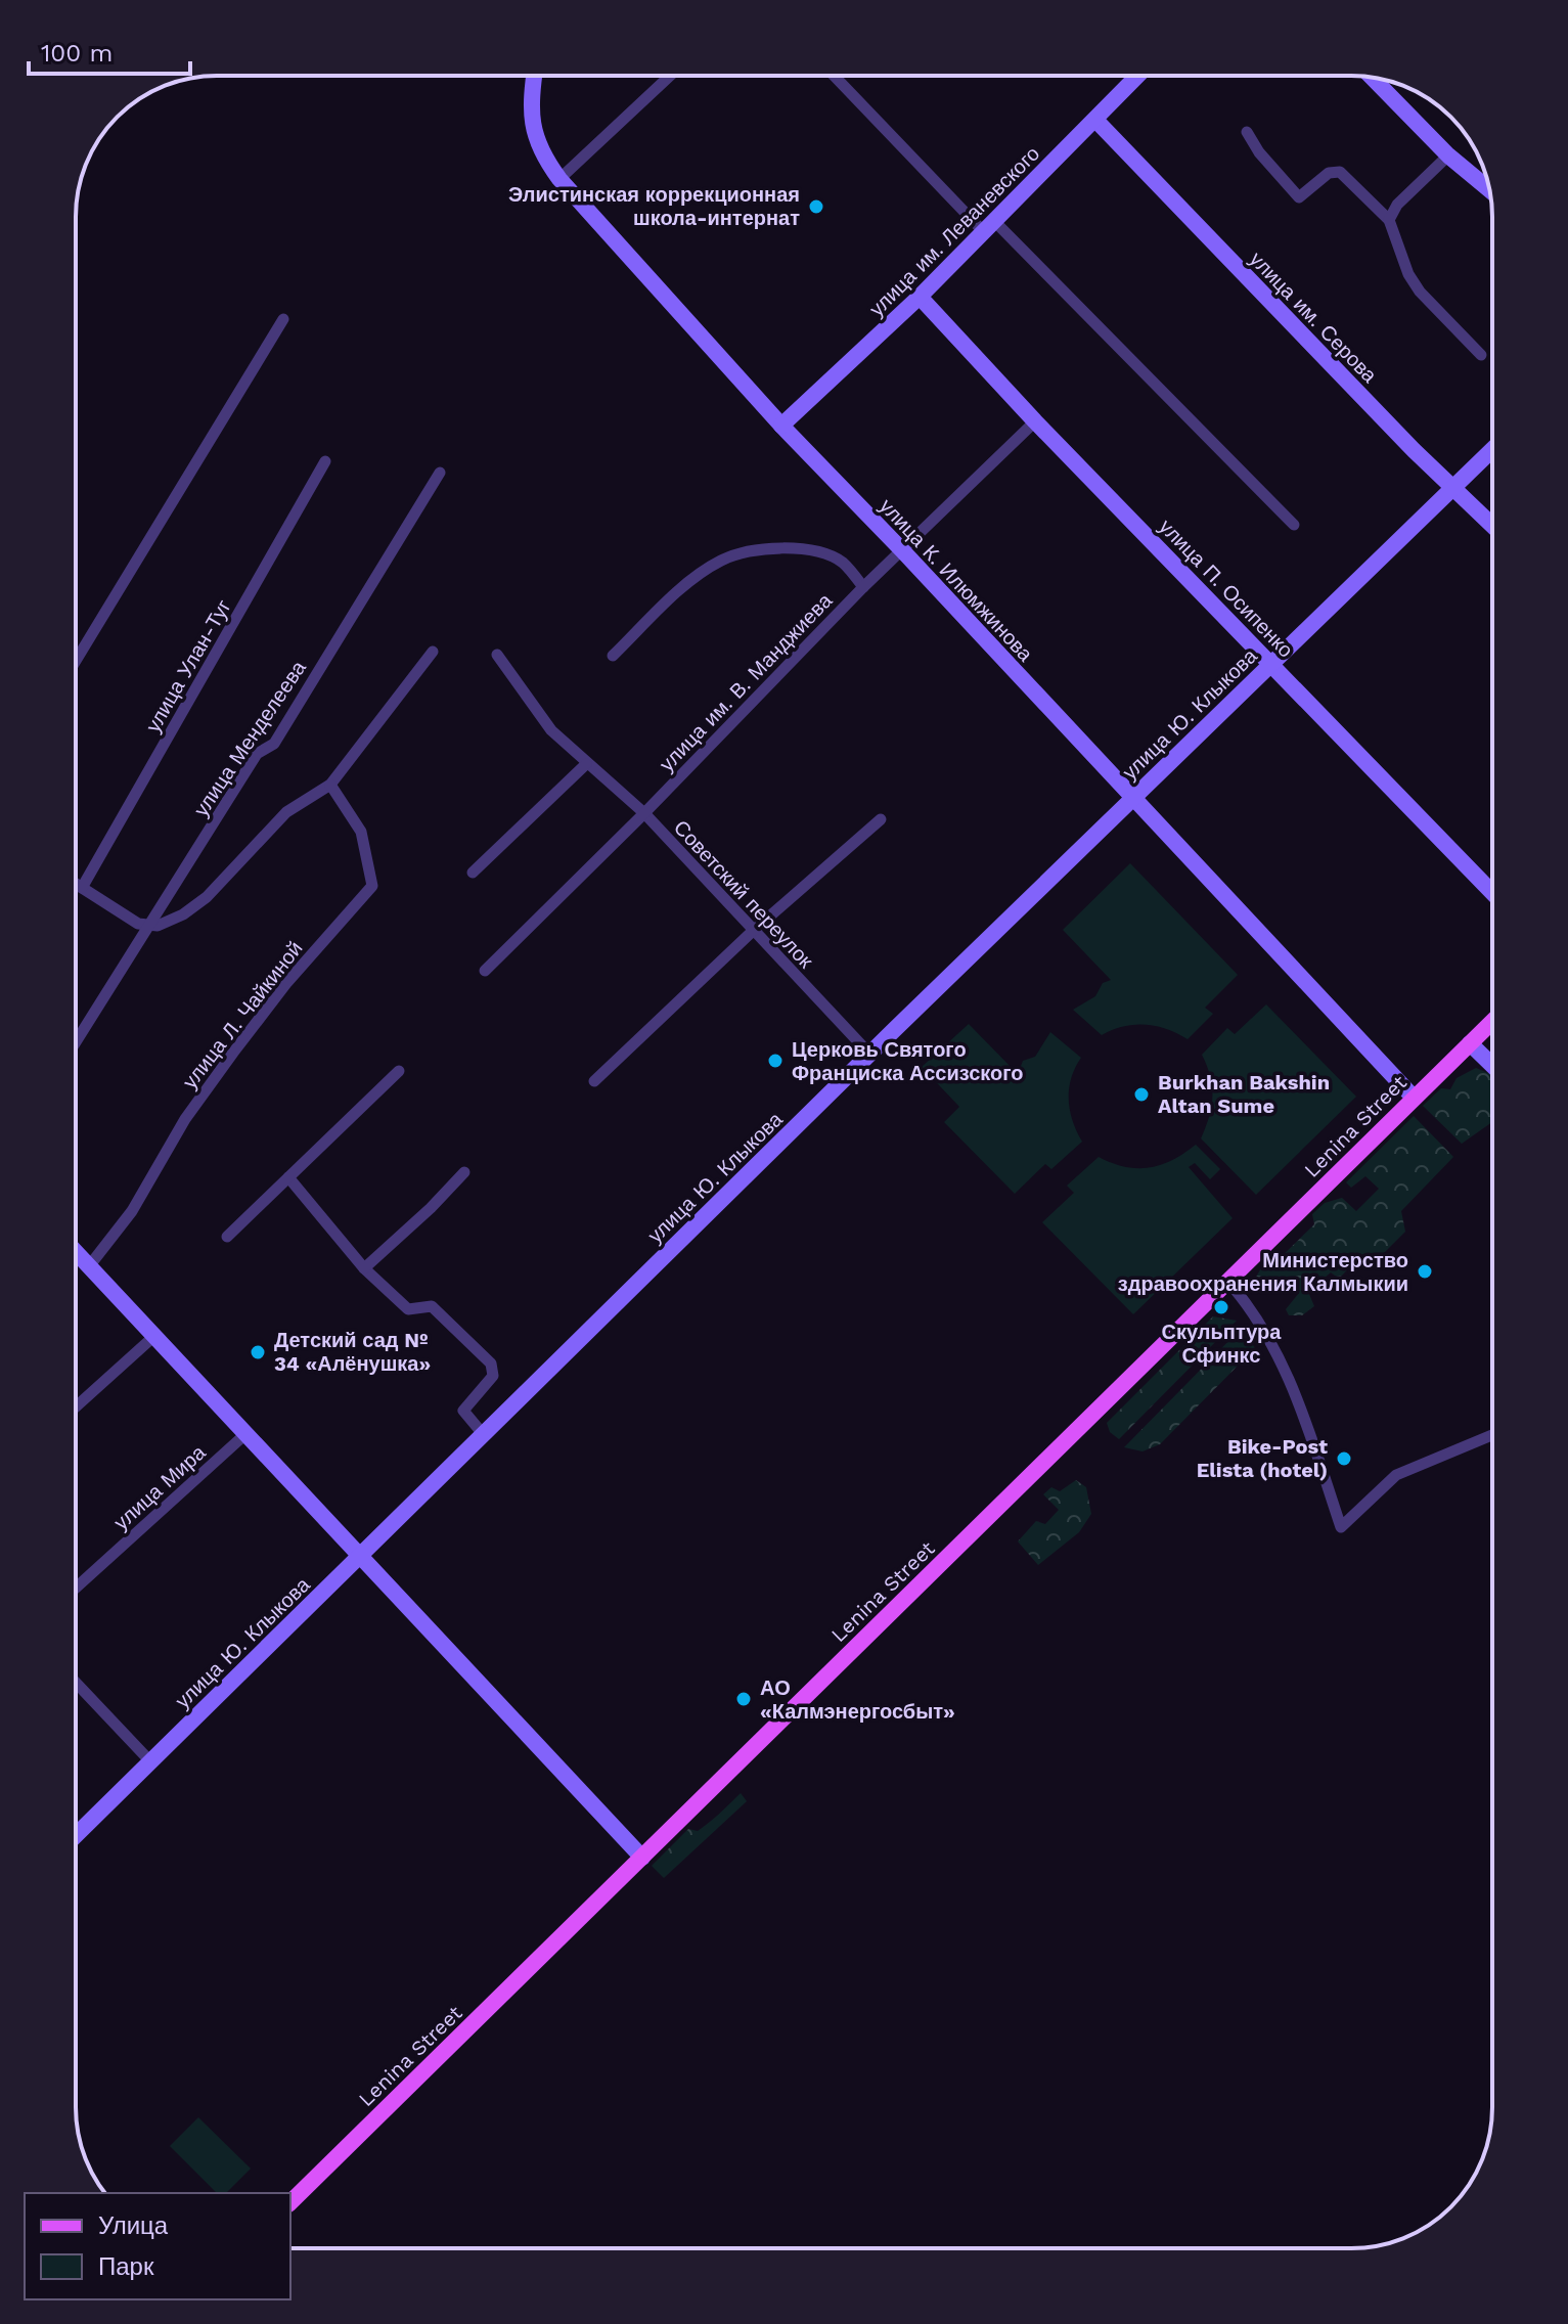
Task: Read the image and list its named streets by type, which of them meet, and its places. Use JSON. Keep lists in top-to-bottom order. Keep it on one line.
{"streets":{"main road":["улица им. Леваневского","улица им. Серова","улица К. Илюмжинова","улица П. Осипенко","улица Ю. Клыкова","Lenina Street"],"street":["улица Улан-Туг","улица им. В. Манджиева","улица Менделеева","Советский переулок","улица Л. Чайкиной","улица Мира"]},"crossings":[["улица им. Леваневского","улица им. Серова"],["улица им. Леваневского","улица К. Илюмжинова"],["улица им. Леваневского","улица П. Осипенко"],["улица им. Серова","улица Ю. Клыкова"],["улица К. Илюмжинова","улица им. В. Манджиева"],["улица К. Илюмжинова","улица Ю. Клыкова"],["улица К. Илюмжинова","Lenina Street"],["улица П. Осипенко","улица им. В. Манджиева"],["улица П. Осипенко","улица Ю. Клыкова"],["улица им. В. Манджиева","Советский переулок"],["улица Ю. Клыкова","Советский переулок"]],"places":["Элистинская коррекционная школа-интернат","Церковь Святого Франциска Ассизского","Burkhan Bakshin Altan Sume","Министерство здравоохранения Калмыкии","Скульптура Сфинкс","Детский сад № 34 «Алёнушка»","Bike-Post Elista (hotel)","АО «Калмэнергосбыт»"],"legend":["Улица","Парк"],"scale_bar":"100 m"}
